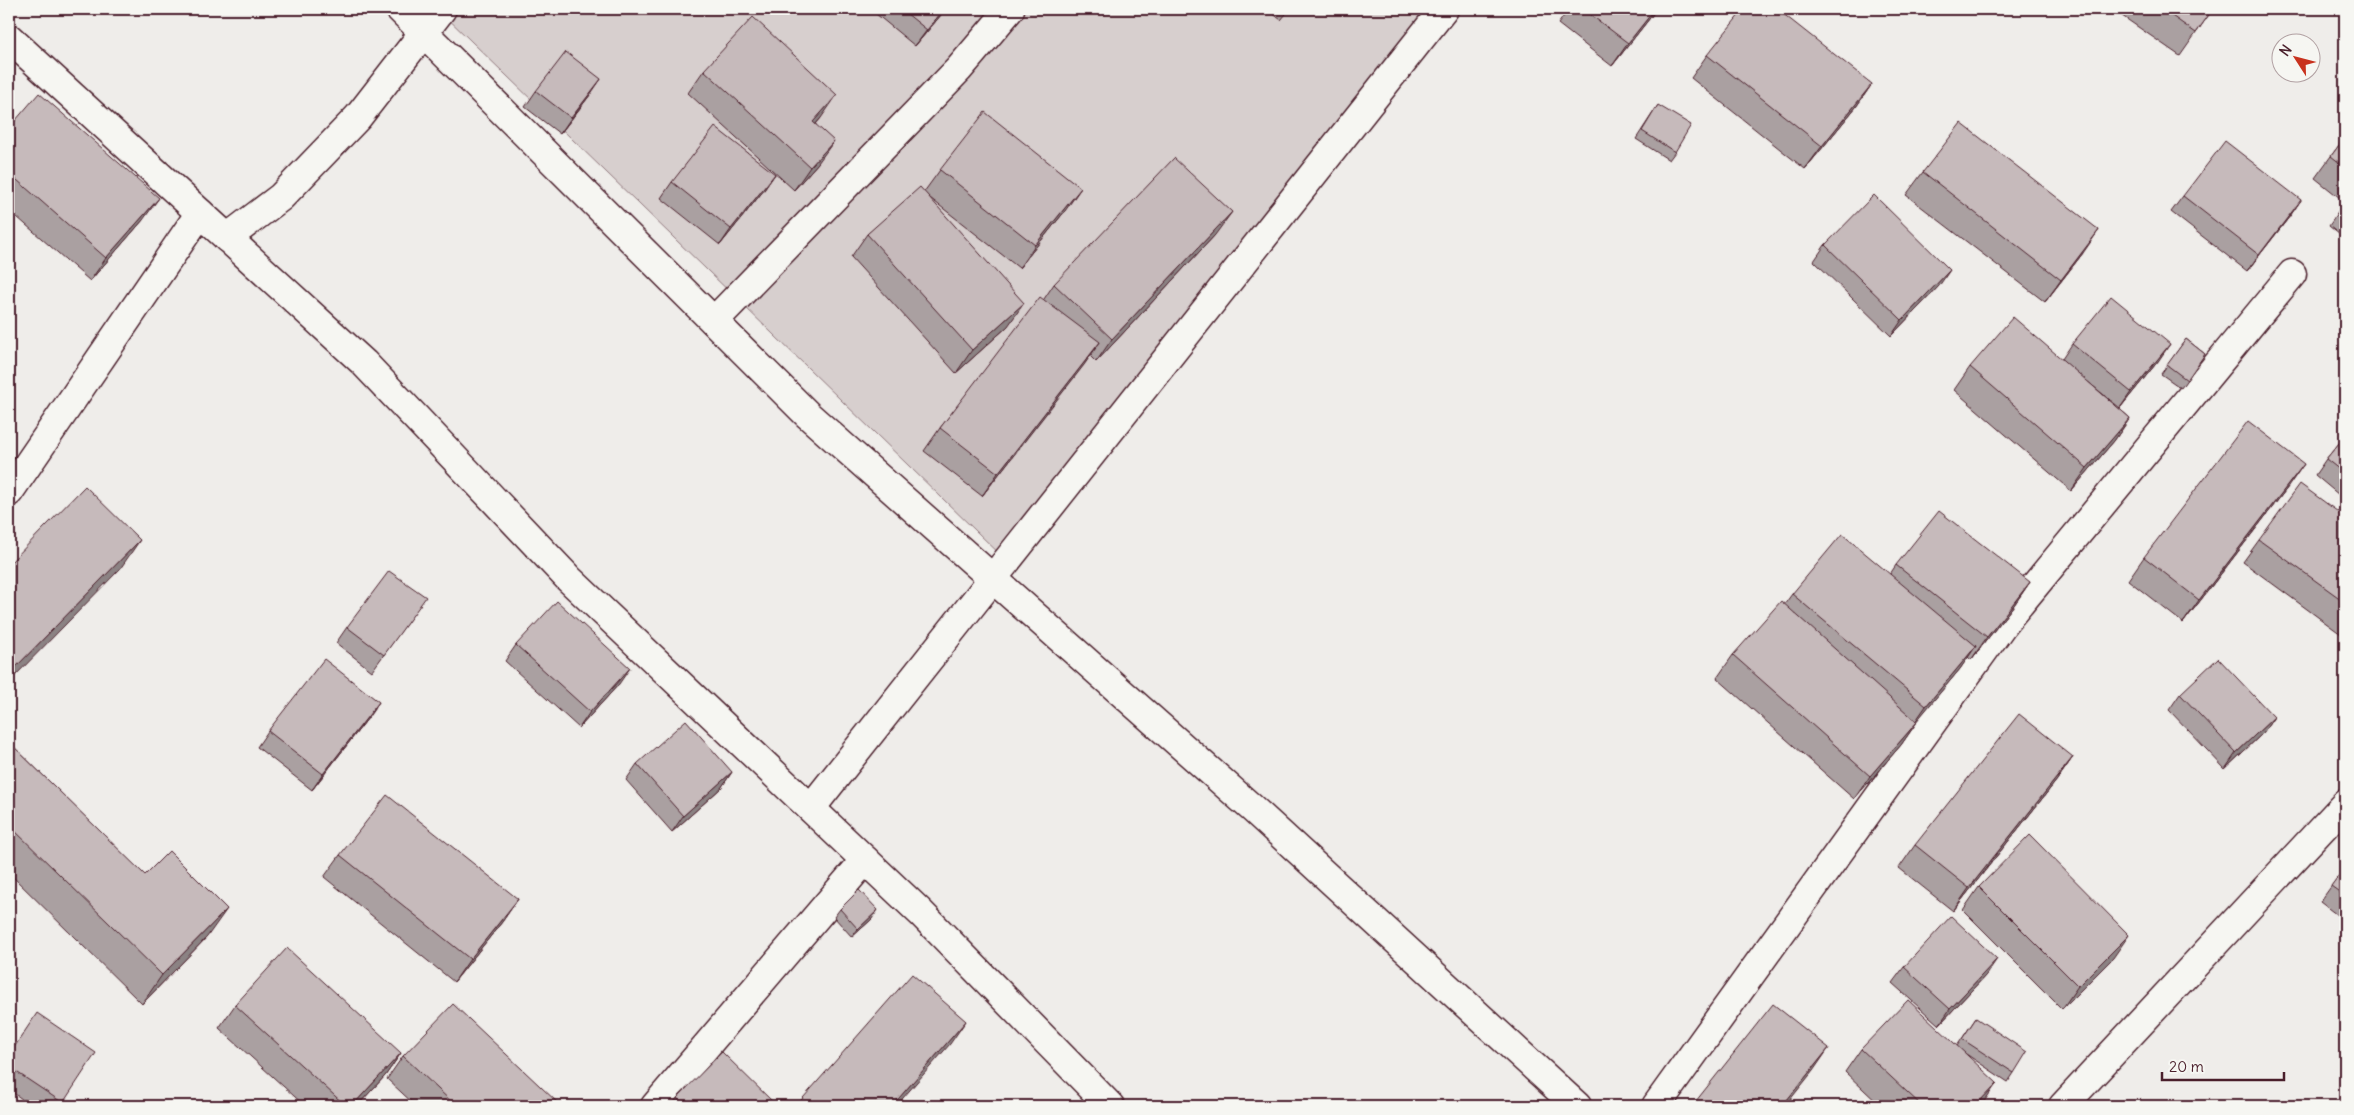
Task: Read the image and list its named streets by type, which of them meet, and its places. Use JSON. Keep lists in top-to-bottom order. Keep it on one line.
{"scale_bar":"20 m","north":"top left"}
